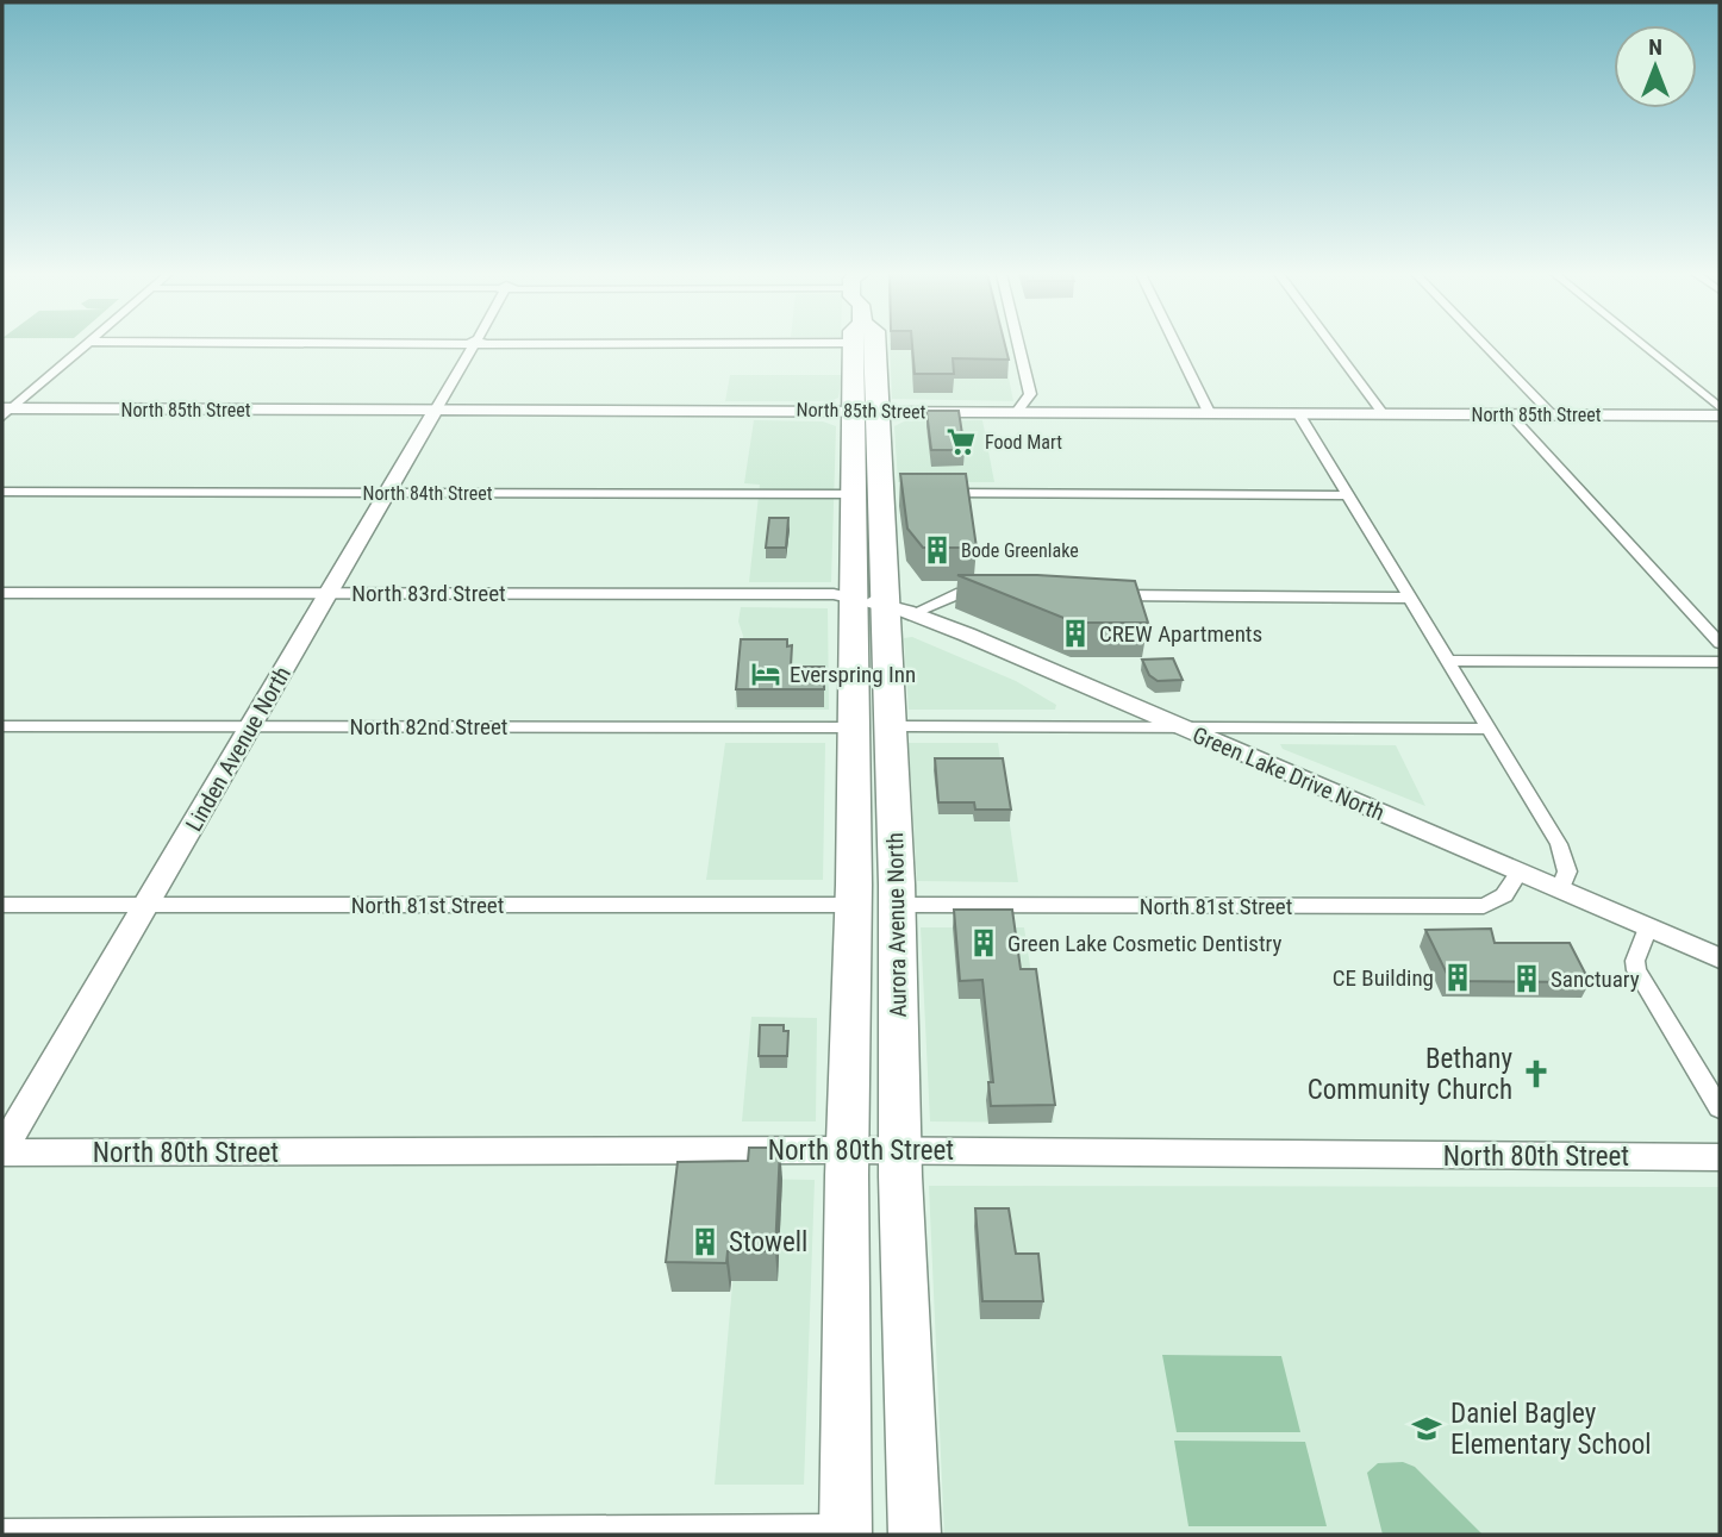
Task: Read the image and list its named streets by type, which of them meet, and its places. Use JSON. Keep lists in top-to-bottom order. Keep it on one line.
{"streets":{"highway":["Aurora Avenue North"],"main road":["North 85th Street","Linden Avenue North","Green Lake Drive North","North 80th Street"],"street":["North 84th Street","North 83rd Street","North 82nd Street","North 81st Street"]},"crossings":[["North 85th Street","Linden Avenue North"],["North 85th Street","Aurora Avenue North"],["North 84th Street","Linden Avenue North"],["North 84th Street","Aurora Avenue North"],["North 83rd Street","Linden Avenue North"],["North 83rd Street","Green Lake Drive North"],["North 83rd Street","Aurora Avenue North"],["North 82nd Street","Linden Avenue North"],["North 82nd Street","Aurora Avenue North"],["Linden Avenue North","North 81st Street"],["Linden Avenue North","North 80th Street"],["Green Lake Drive North","North 81st Street"],["Green Lake Drive North","Aurora Avenue North"],["North 81st Street","Aurora Avenue North"],["Aurora Avenue North","North 80th Street"]],"places":{"supermarket":["Food Mart"],"building":["Bode Greenlake","CREW Apartments","Green Lake Cosmetic Dentistry","CE Building","Sanctuary","Stowell"],"hotel":["Everspring Inn"],"church":["Bethany Community Church"],"school or university":["Daniel Bagley Elementary School"]},"north":"top"}
